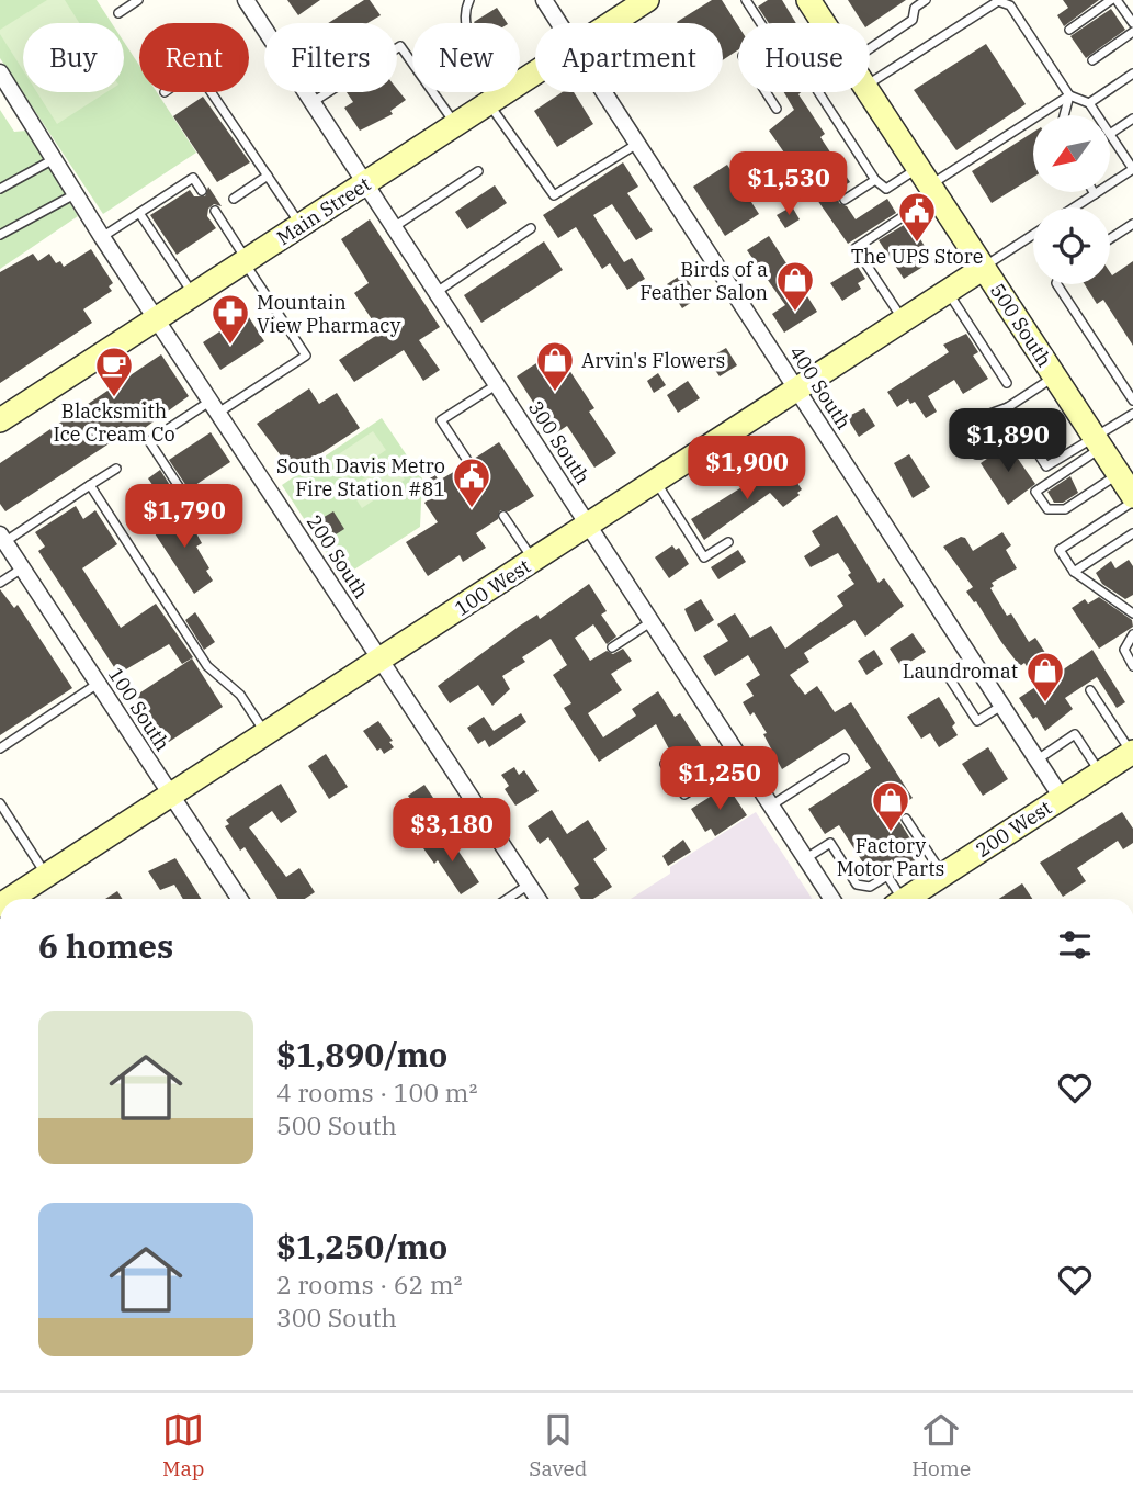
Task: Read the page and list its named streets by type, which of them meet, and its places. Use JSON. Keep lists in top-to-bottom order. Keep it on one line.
{"streets":{"street":["Main Street","500 South","400 South","300 South","200 South","100 West","100 South","200 West"]},"crossings":[["Main Street","300 South"],["Main Street","200 South"],["500 South","100 West"],["400 South","100 West"],["400 South","200 West"],["300 South","100 West"],["200 South","100 West"],["100 West","100 South"]],"places":{"public building":["The UPS Store","South Davis Metro Fire Station #81"],"shop":["Birds of a Feather Salon","Arvin's Flowers","Laundromat","Factory Motor Parts"],"pharmacy":["Mountain View Pharmacy"],"cafe":["Blacksmith Ice Cream Co"]},"north":"bottom left","page":{"chip":["Buy","Rent","Filters","New","Apartment","House"],"price":["$1,530","$1,890","$1,900","$1,790","$1,250","$3,180"],"heading":"6 homes","list":[{"name":"$1,890/mo","note":"4 rooms · 100 m² · 500 South"},{"name":"$1,250/mo","note":"2 rooms · 62 m² · 300 South"}],"tabs":["Map","Saved","Home"]}}
